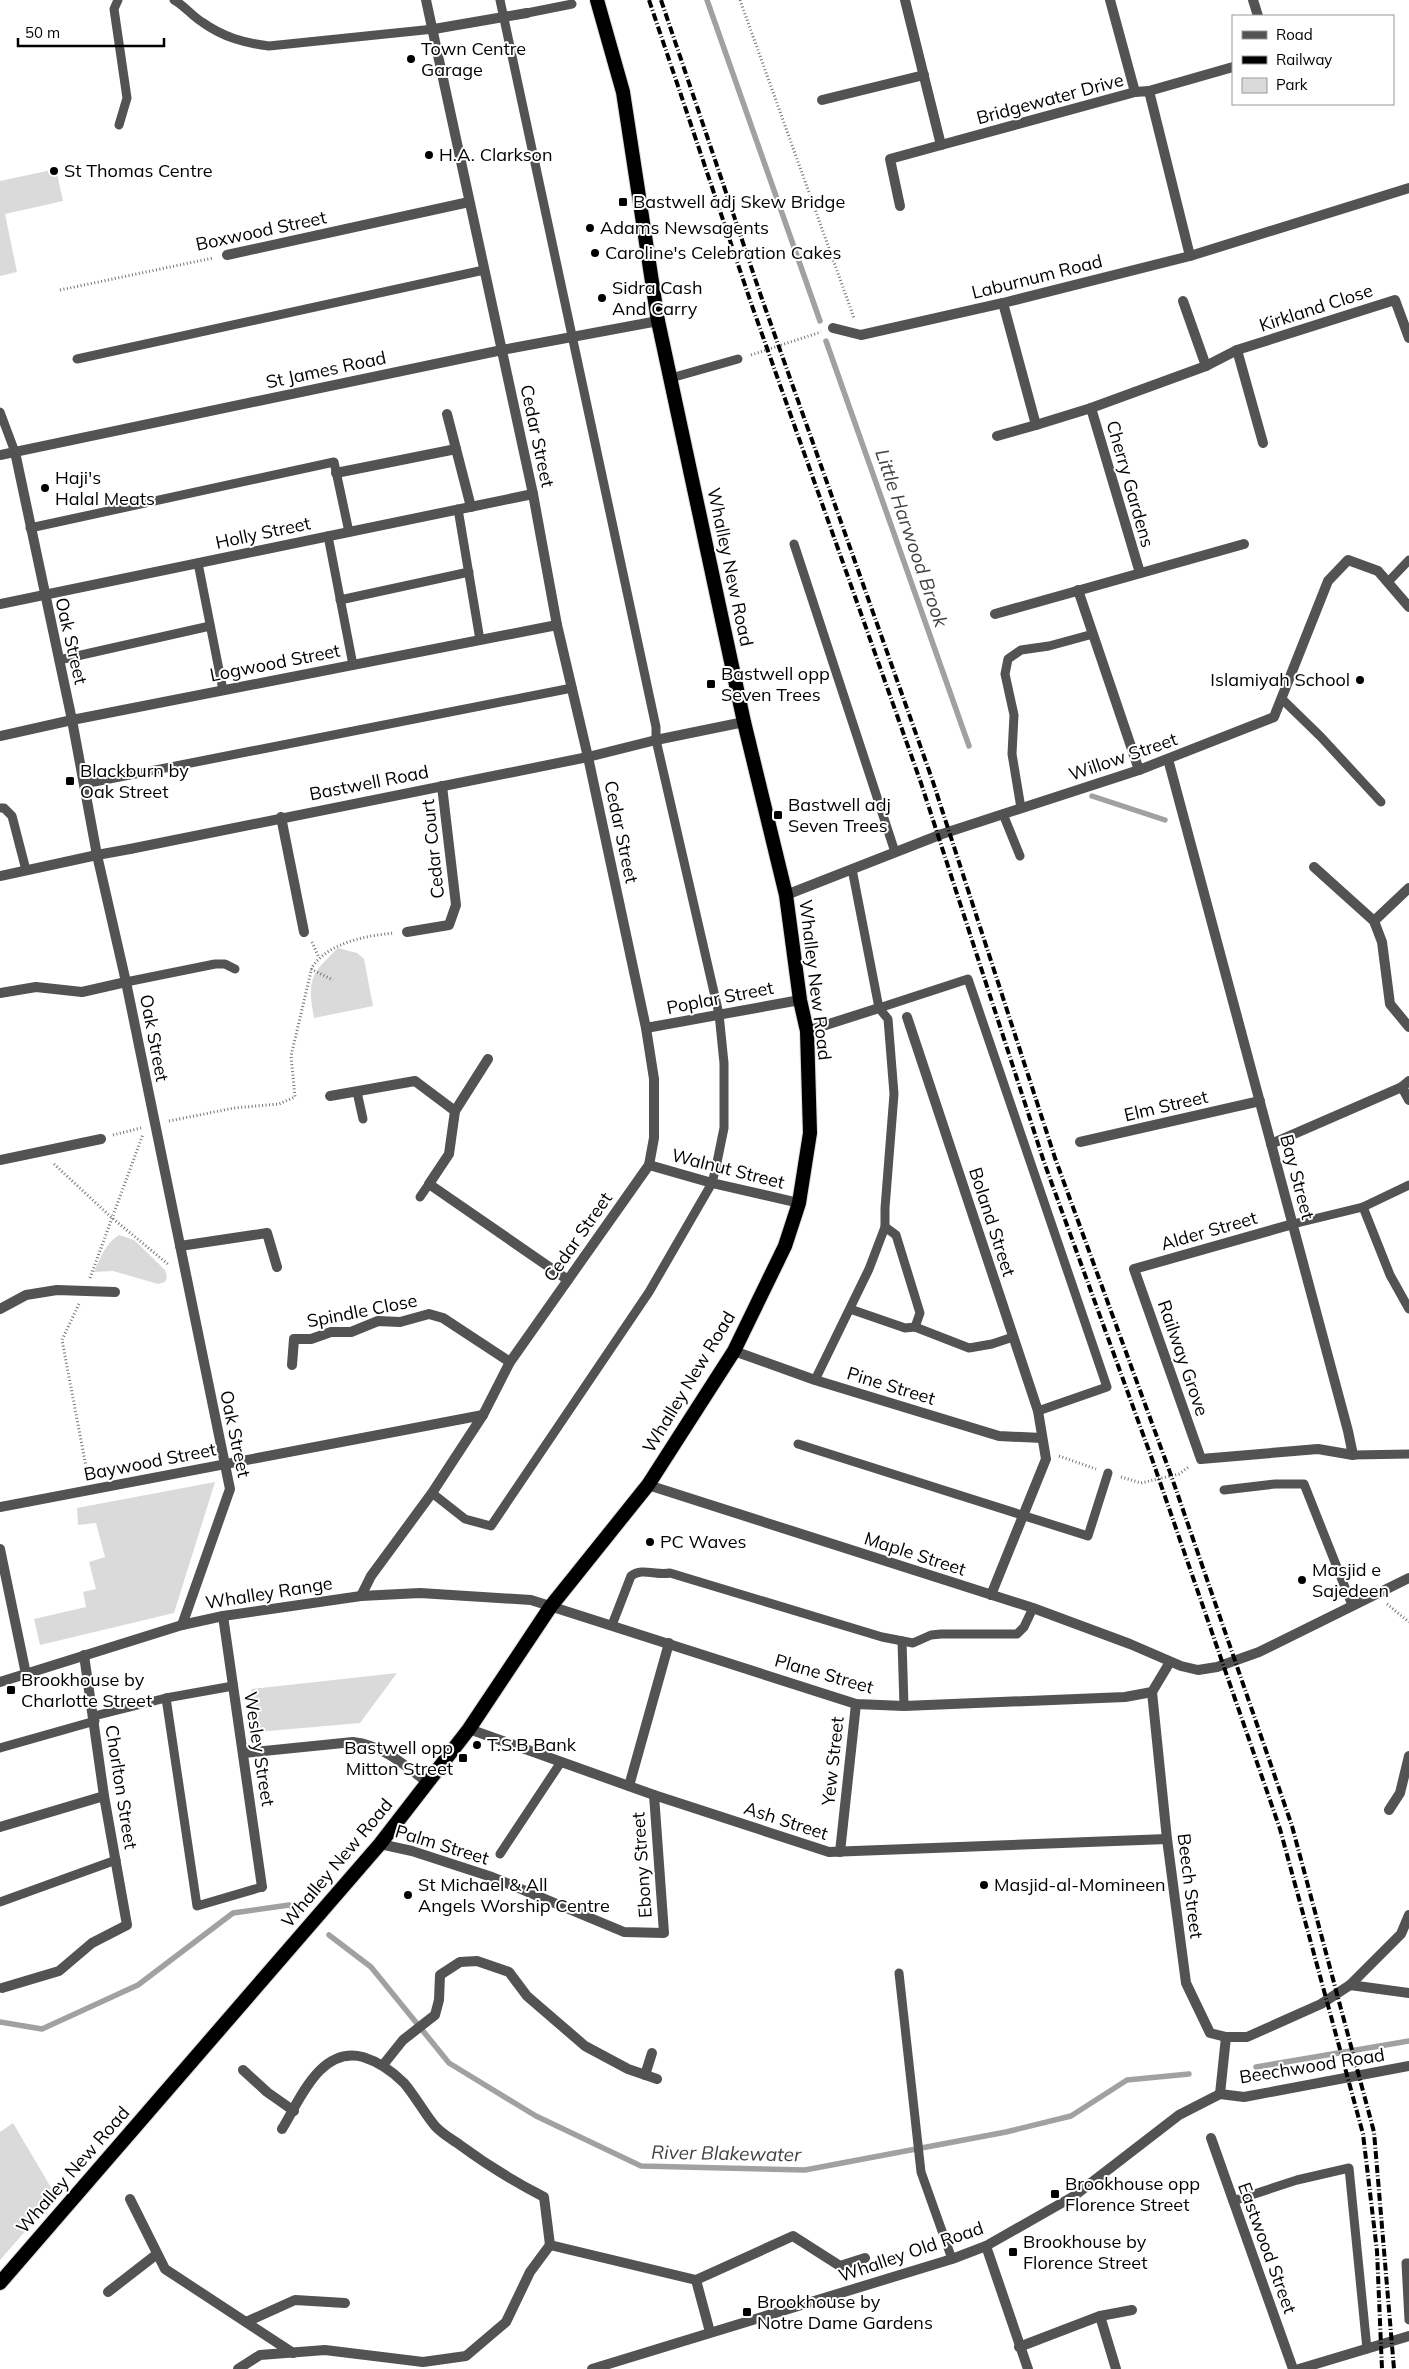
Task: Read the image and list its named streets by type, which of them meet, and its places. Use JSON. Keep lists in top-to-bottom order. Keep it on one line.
{"streets":{"highway":["Whalley New Road"],"street":["Bridgewater Drive","Boxwood Street","Laburnum Road","Kirkland Close","St James Road","Cedar Street","Cherry Gardens","Holly Street","Oak Street","Logwood Street","Willow Street","Bastwell Road","Cedar Court","Poplar Street","Elm Street","Walnut Street","Bay Street","Boland Street","Alder Street","Spindle Close","Railway Grove","Pine Street","Baywood Street","Maple Street","Whalley Range","Plane Street","Wesley Street","Yew Street","Chorlton Street","Ash Street","Palm Street","Ebony Street","Beech Street","Beechwood Road","Eastwood Street","Whalley Old Road"]},"crossings":[["Bridgewater Drive","Laburnum Road"],["Boxwood Street","Cedar Street"],["Kirkland Close","Cherry Gardens"],["St James Road","Cedar Street"],["St James Road","Whalley New Road"],["St James Road","Oak Street"],["Cedar Street","Holly Street"],["Cedar Street","Logwood Street"],["Cedar Street","Bastwell Road"],["Cedar Street","Poplar Street"],["Cedar Street","Walnut Street"],["Cedar Street","Spindle Close"],["Cedar Street","Baywood Street"],["Cedar Street","Whalley Range"],["Holly Street","Oak Street"],["Whalley New Road","Willow Street"],["Whalley New Road","Bastwell Road"],["Whalley New Road","Poplar Street"],["Whalley New Road","Walnut Street"],["Whalley New Road","Pine Street"],["Whalley New Road","Maple Street"],["Whalley New Road","Whalley Range"],["Whalley New Road","Plane Street"],["Whalley New Road","Ash Street"],["Whalley New Road","Palm Street"],["Oak Street","Logwood Street"],["Oak Street","Bastwell Road"],["Oak Street","Baywood Street"],["Oak Street","Whalley Range"],["Willow Street","Bay Street"],["Bastwell Road","Cedar Court"],["Elm Street","Bay Street"],["Bay Street","Alder Street"],["Boland Street","Pine Street"],["Boland Street","Maple Street"],["Alder Street","Railway Grove"],["Whalley Range","Plane Street"],["Whalley Range","Wesley Street"],["Whalley Range","Chorlton Street"],["Plane Street","Yew Street"],["Plane Street","Beech Street"],["Yew Street","Ash Street"],["Ash Street","Ebony Street"],["Ash Street","Beech Street"],["Palm Street","Ebony Street"],["Beechwood Road","Whalley Old Road"]],"water":["Little Harwood Brook","River Blakewater"],"places":{"other":["Town Centre Garage","H.A. Clarkson","St Thomas Centre","Adams Newsagents","Caroline's Celebration Cakes","Sidra Cash And Carry","Haji's Halal Meats","Islamiyah School","PC Waves","Masjid e Sajedeen","T.S.B Bank","Masjid-al-Momineen","St Michael & All Angels Worship Centre"],"transit":["Bastwell adj Skew Bridge","Bastwell opp Seven Trees","Blackburn by Oak Street","Bastwell adj Seven Trees","Brookhouse by Charlotte Street","Bastwell opp Mitton Street","Brookhouse opp Florence Street","Brookhouse by Florence Street","Brookhouse by Notre Dame Gardens"]},"legend":["Road","Railway","Park"],"scale_bar":"50 m"}
